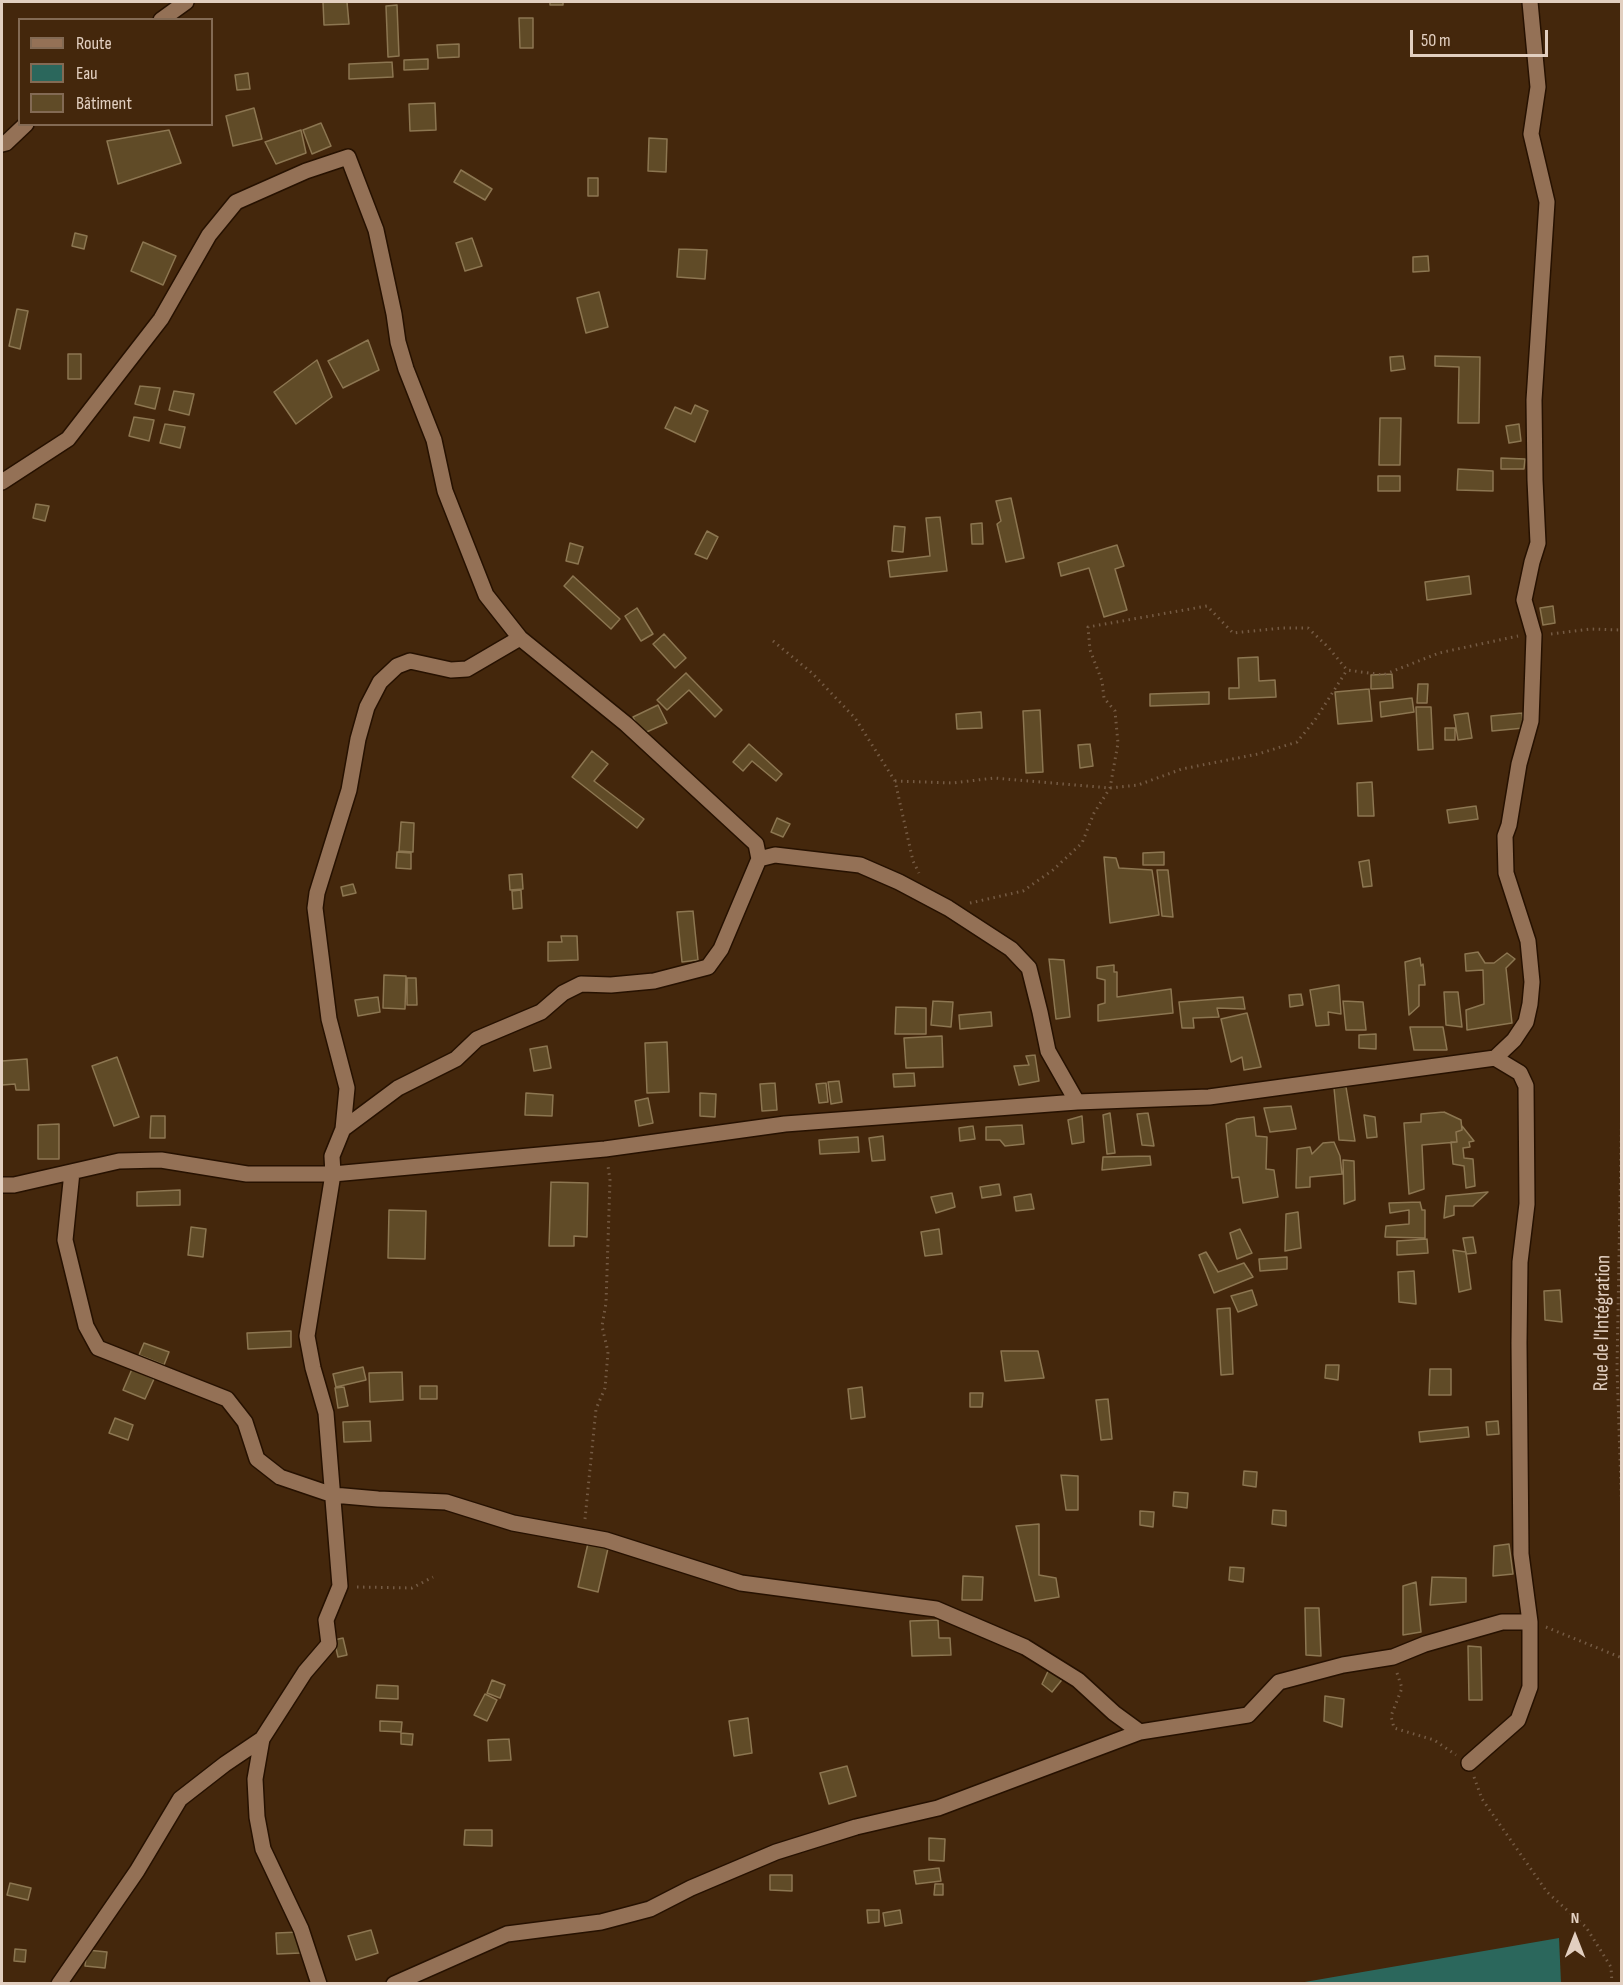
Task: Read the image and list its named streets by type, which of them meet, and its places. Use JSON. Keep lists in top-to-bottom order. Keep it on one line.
{"streets":{"path":["Rue de l'Intégration"]},"legend":["Route","Eau","Bâtiment"],"scale_bar":"50 m","north":"top"}
